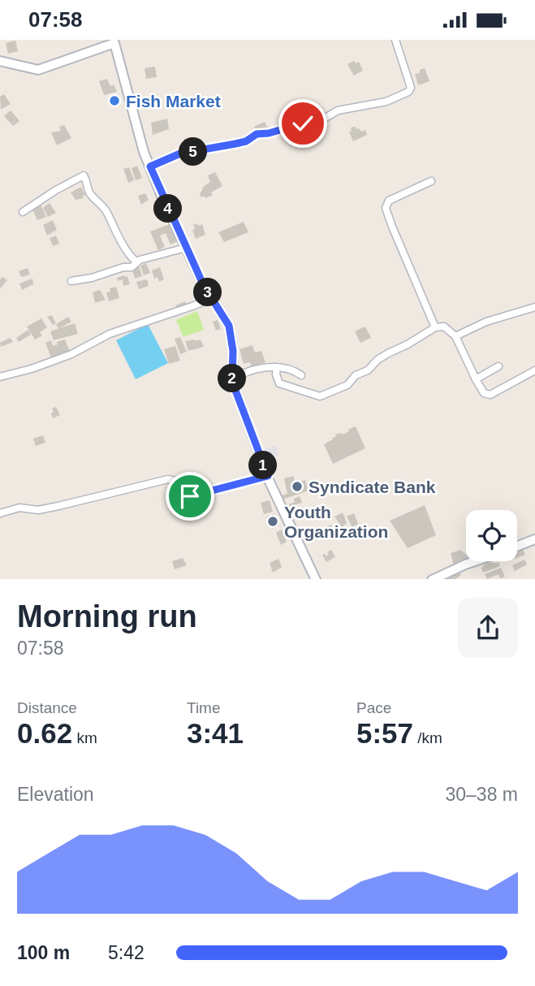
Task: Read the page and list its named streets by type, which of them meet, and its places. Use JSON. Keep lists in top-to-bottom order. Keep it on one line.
{"places":["Fish Market","Syndicate Bank","Youth Organization"],"page":{"status":"07:58","pins":["5","4","3","2","1"],"heading":["Morning run","07:58"],"stats":[["Distance","0.62 km"],["Time","3:41"],["Pace","5:57 /km"]],"chart":["Elevation","30–38 m"],"list":[{"name":"100 m","note":"5:42"}]}}
